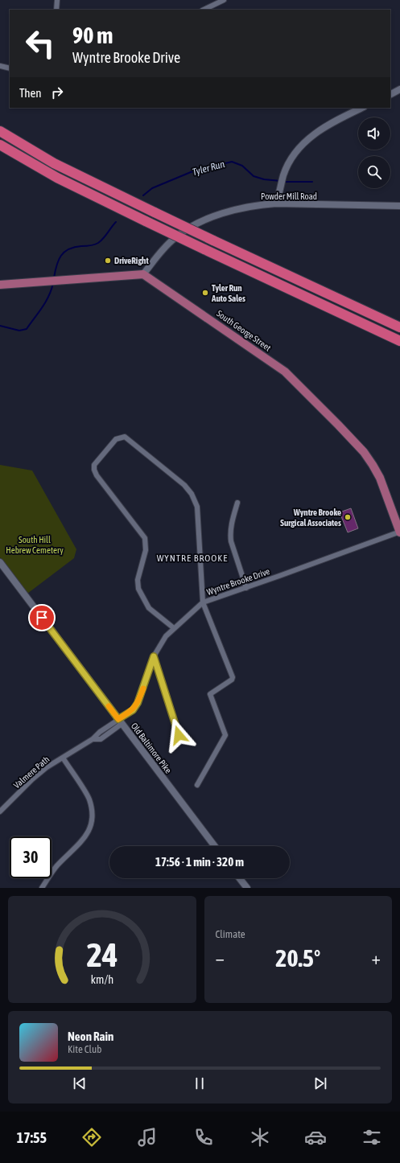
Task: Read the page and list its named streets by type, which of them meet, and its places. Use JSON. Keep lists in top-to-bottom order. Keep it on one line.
{"streets":{"main road":["South George Street"],"street":["Powder Mill Road","Wyntre Brooke Drive","Old Baltimore Pike","Valmere Path"]},"crossings":[["Powder Mill Road","South George Street"],["South George Street","Wyntre Brooke Drive"],["Wyntre Brooke Drive","Old Baltimore Pike"],["Wyntre Brooke Drive","Valmere Path"],["Old Baltimore Pike","Valmere Path"]],"districts":["WYNTRE BROOKE"],"water":["Tyler Run"],"parks":["South Hill Hebrew Cemetery"],"places":["DriveRight","Tyler Run Auto Sales","Wyntre Brooke Surgical Associates"],"page":{"turn":["90 m","Wyntre Brooke Drive"],"then":"Then","limit":"30","trip":"17:56 · 1 min · 320 m","tile":"Climate","heat":["−","20.5°","+"],"song":["Neon Rain","Kite Club"],"tabs":"17:55","gauge":["24","km/h"]}}
